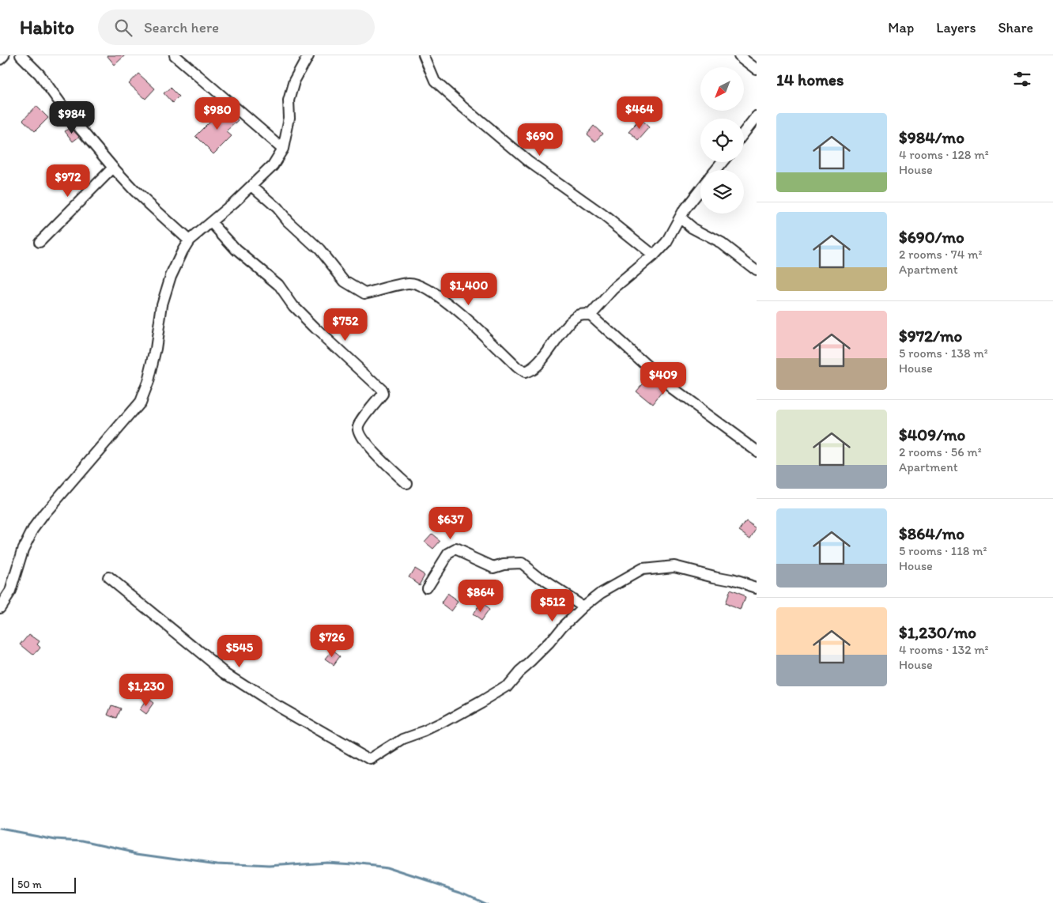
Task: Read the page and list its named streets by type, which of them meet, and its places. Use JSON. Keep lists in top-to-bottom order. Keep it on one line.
{"scale_bar":"50 m","north":"bottom left","page":{"header":"Habito","search":"Search here","nav":["Map","Layers","Share"],"heading":"14 homes","price":["$464","$980","$984","$690","$972","$1,400","$752","$409","$637","$864","$512","$726","$545","$1,230"],"list":[{"name":"$984/mo","note":"4 rooms · 128 m² · House"},{"name":"$690/mo","note":"2 rooms · 74 m² · Apartment"},{"name":"$972/mo","note":"5 rooms · 138 m² · House"},{"name":"$409/mo","note":"2 rooms · 56 m² · Apartment"},{"name":"$864/mo","note":"5 rooms · 118 m² · House"},{"name":"$1,230/mo","note":"4 rooms · 132 m² · House"}],"scale":"50 m"}}
